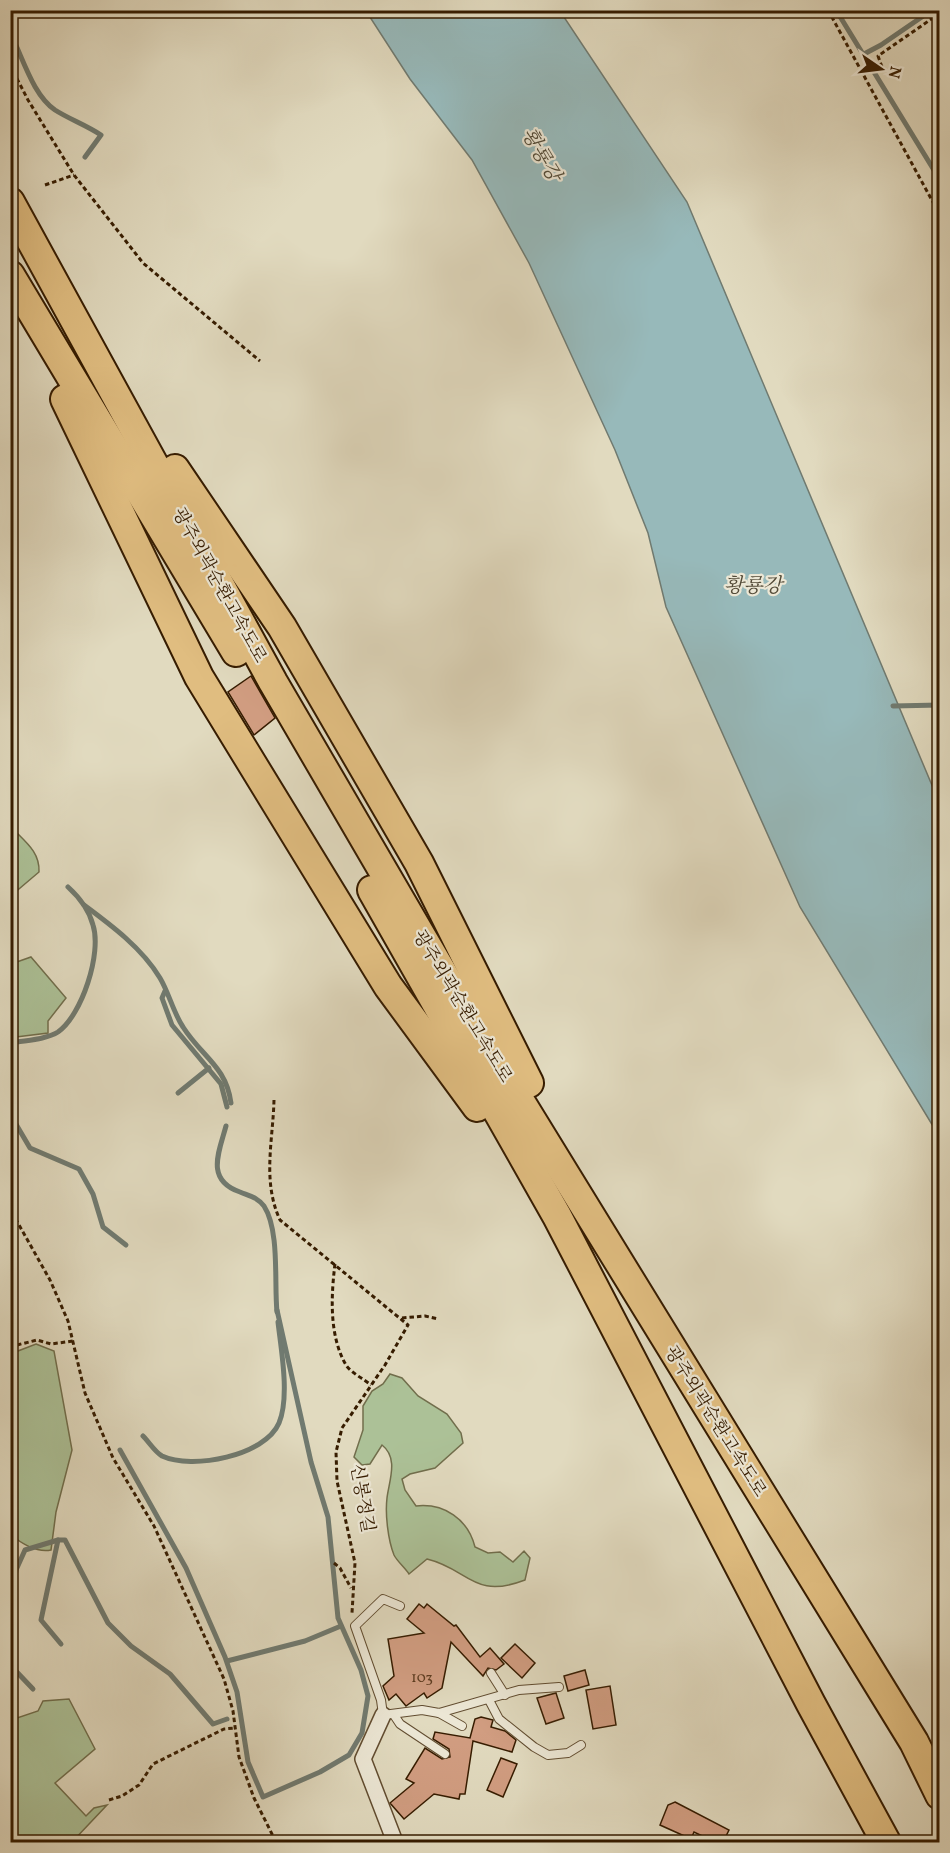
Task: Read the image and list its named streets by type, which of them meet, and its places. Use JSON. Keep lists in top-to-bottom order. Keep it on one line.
{"streets":{"highway":["광주외곽순환고속도로"],"path":["신봉정길"]},"water":["황룡강"],"house_numbers":["103"],"north":"right"}
